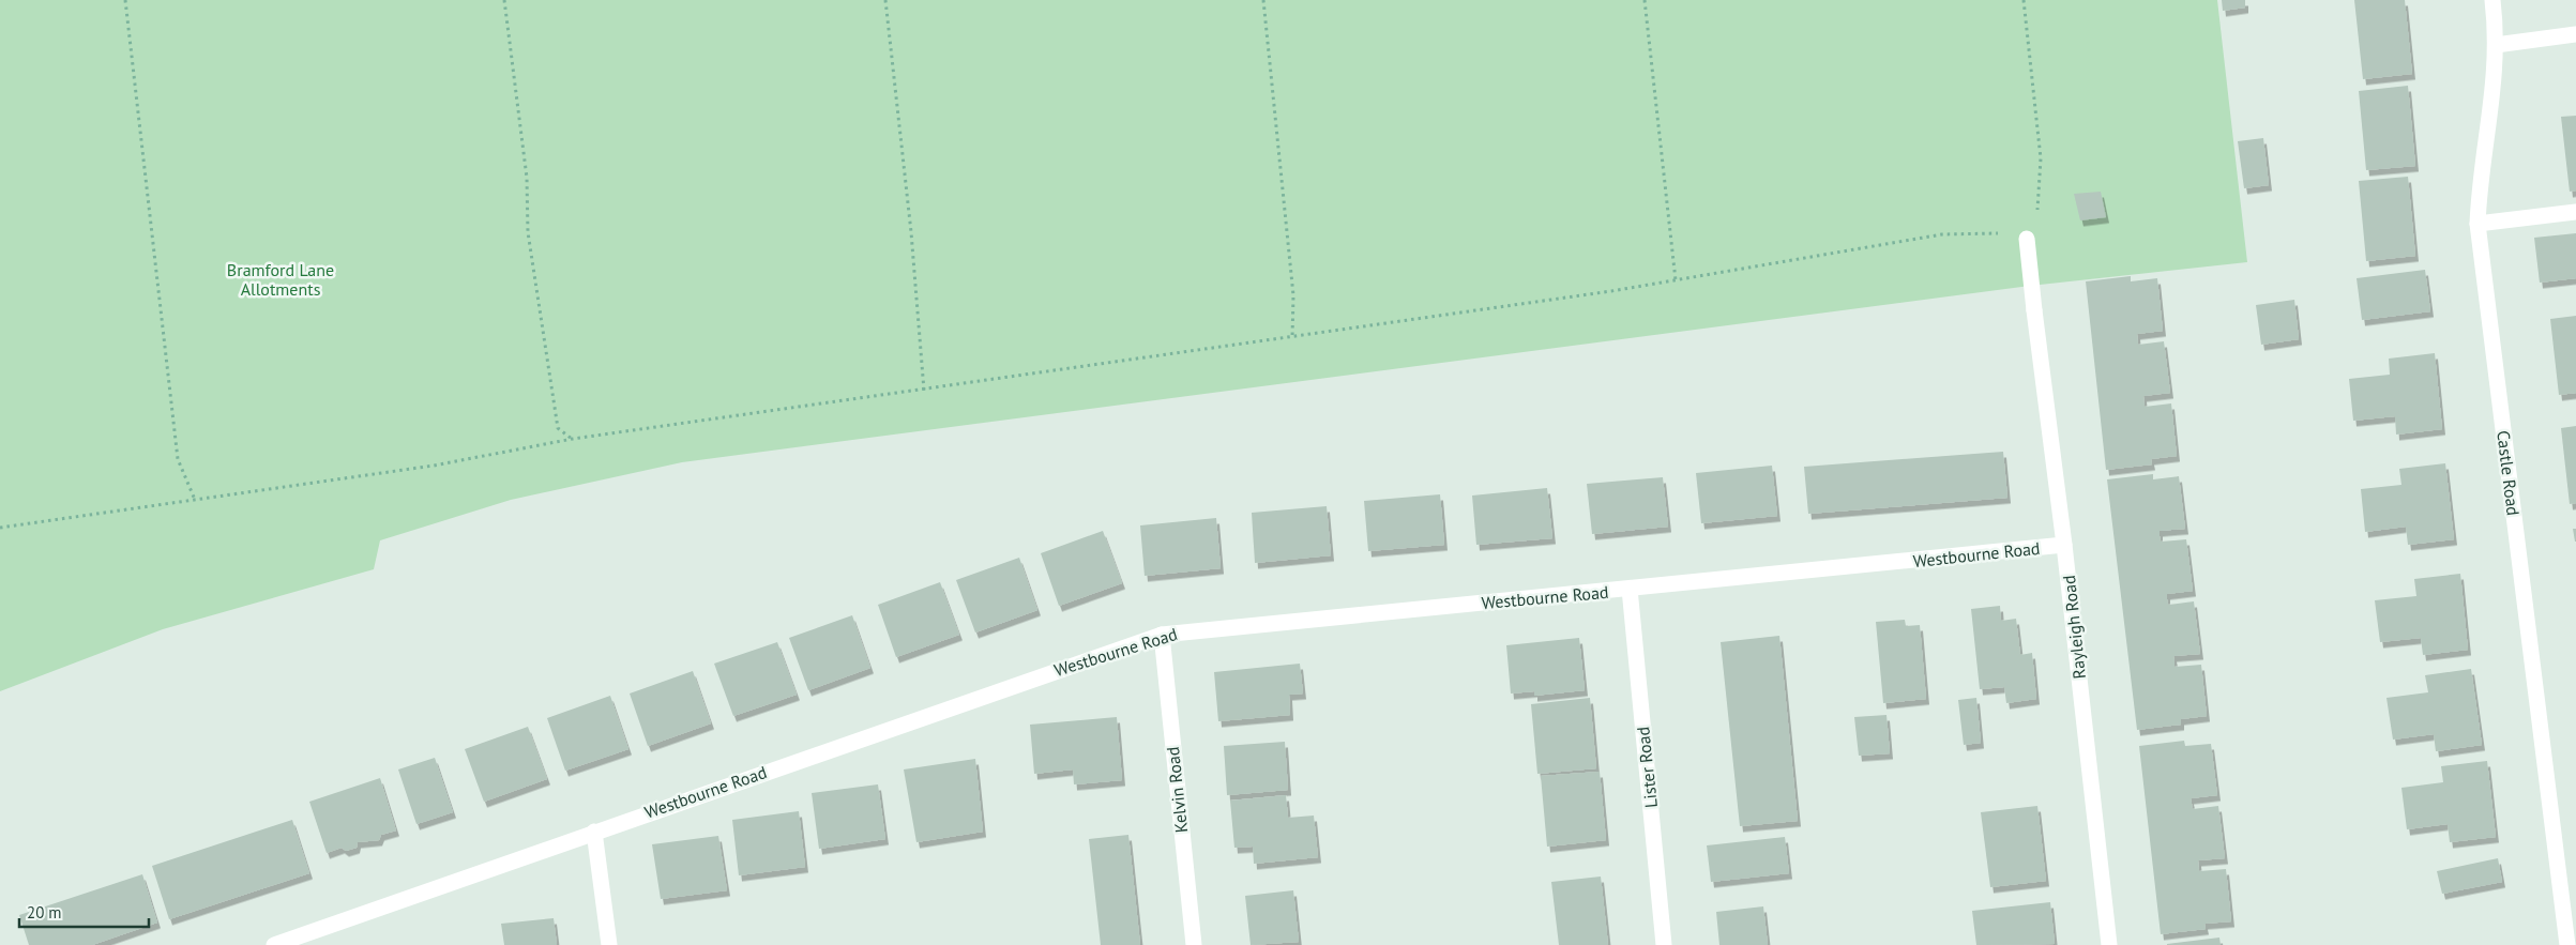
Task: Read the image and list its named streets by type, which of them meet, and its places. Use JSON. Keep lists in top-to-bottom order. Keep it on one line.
{"streets":{"street":["Castle Road","Westbourne Road","Rayleigh Road","Lister Road","Kelvin Road"]},"crossings":[["Westbourne Road","Rayleigh Road"],["Westbourne Road","Lister Road"],["Westbourne Road","Kelvin Road"]],"parks":["Bramford Lane Allotments"],"scale_bar":"20 m"}
